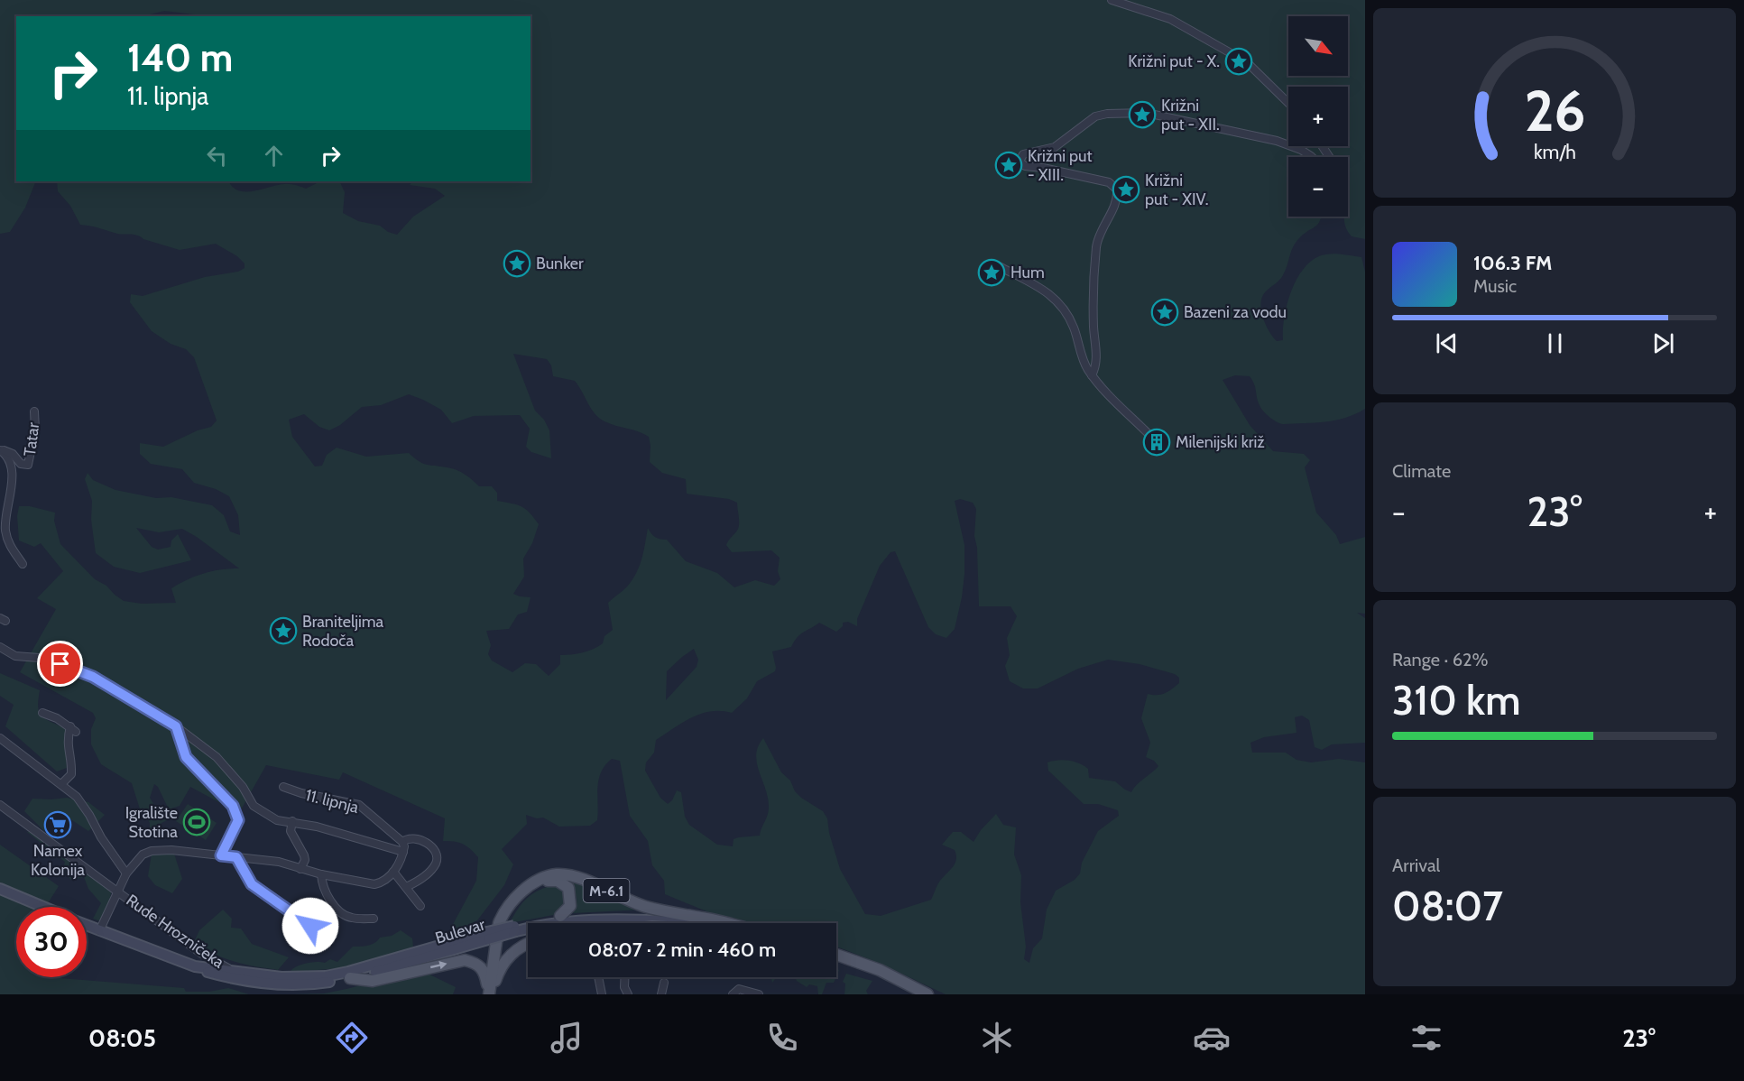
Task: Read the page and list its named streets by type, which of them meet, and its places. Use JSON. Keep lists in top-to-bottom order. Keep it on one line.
{"streets":{"main road":["M-6.1","Bulevar"],"street":["Tatar","11. lipnja","Rude Hrozničeka"]},"places":{"place":["Križni put - X.","Križni put - XII.","Križni put - XIII.","Križni put - XIV.","Bunker","Hum","Bazeni za vodu","Braniteljima Rodoča"],"building":["Milenijski križ"],"sports":["Igralište Stotina"],"supermarket":["Namex Kolonija"]},"north":"bottom right","page":{"map_buttons":["+","−"],"turn":["140 m","11. lipnja"],"song":["106.3 FM","Music"],"tile":["Climate",["Range · 62%","310 km"],["Arrival","08:07"]],"heat":["−","23°","+"],"limit":"30","trip":"08:07 · 2 min · 460 m","tabs":["08:05","23°"],"gauge":["26","km/h"]}}
